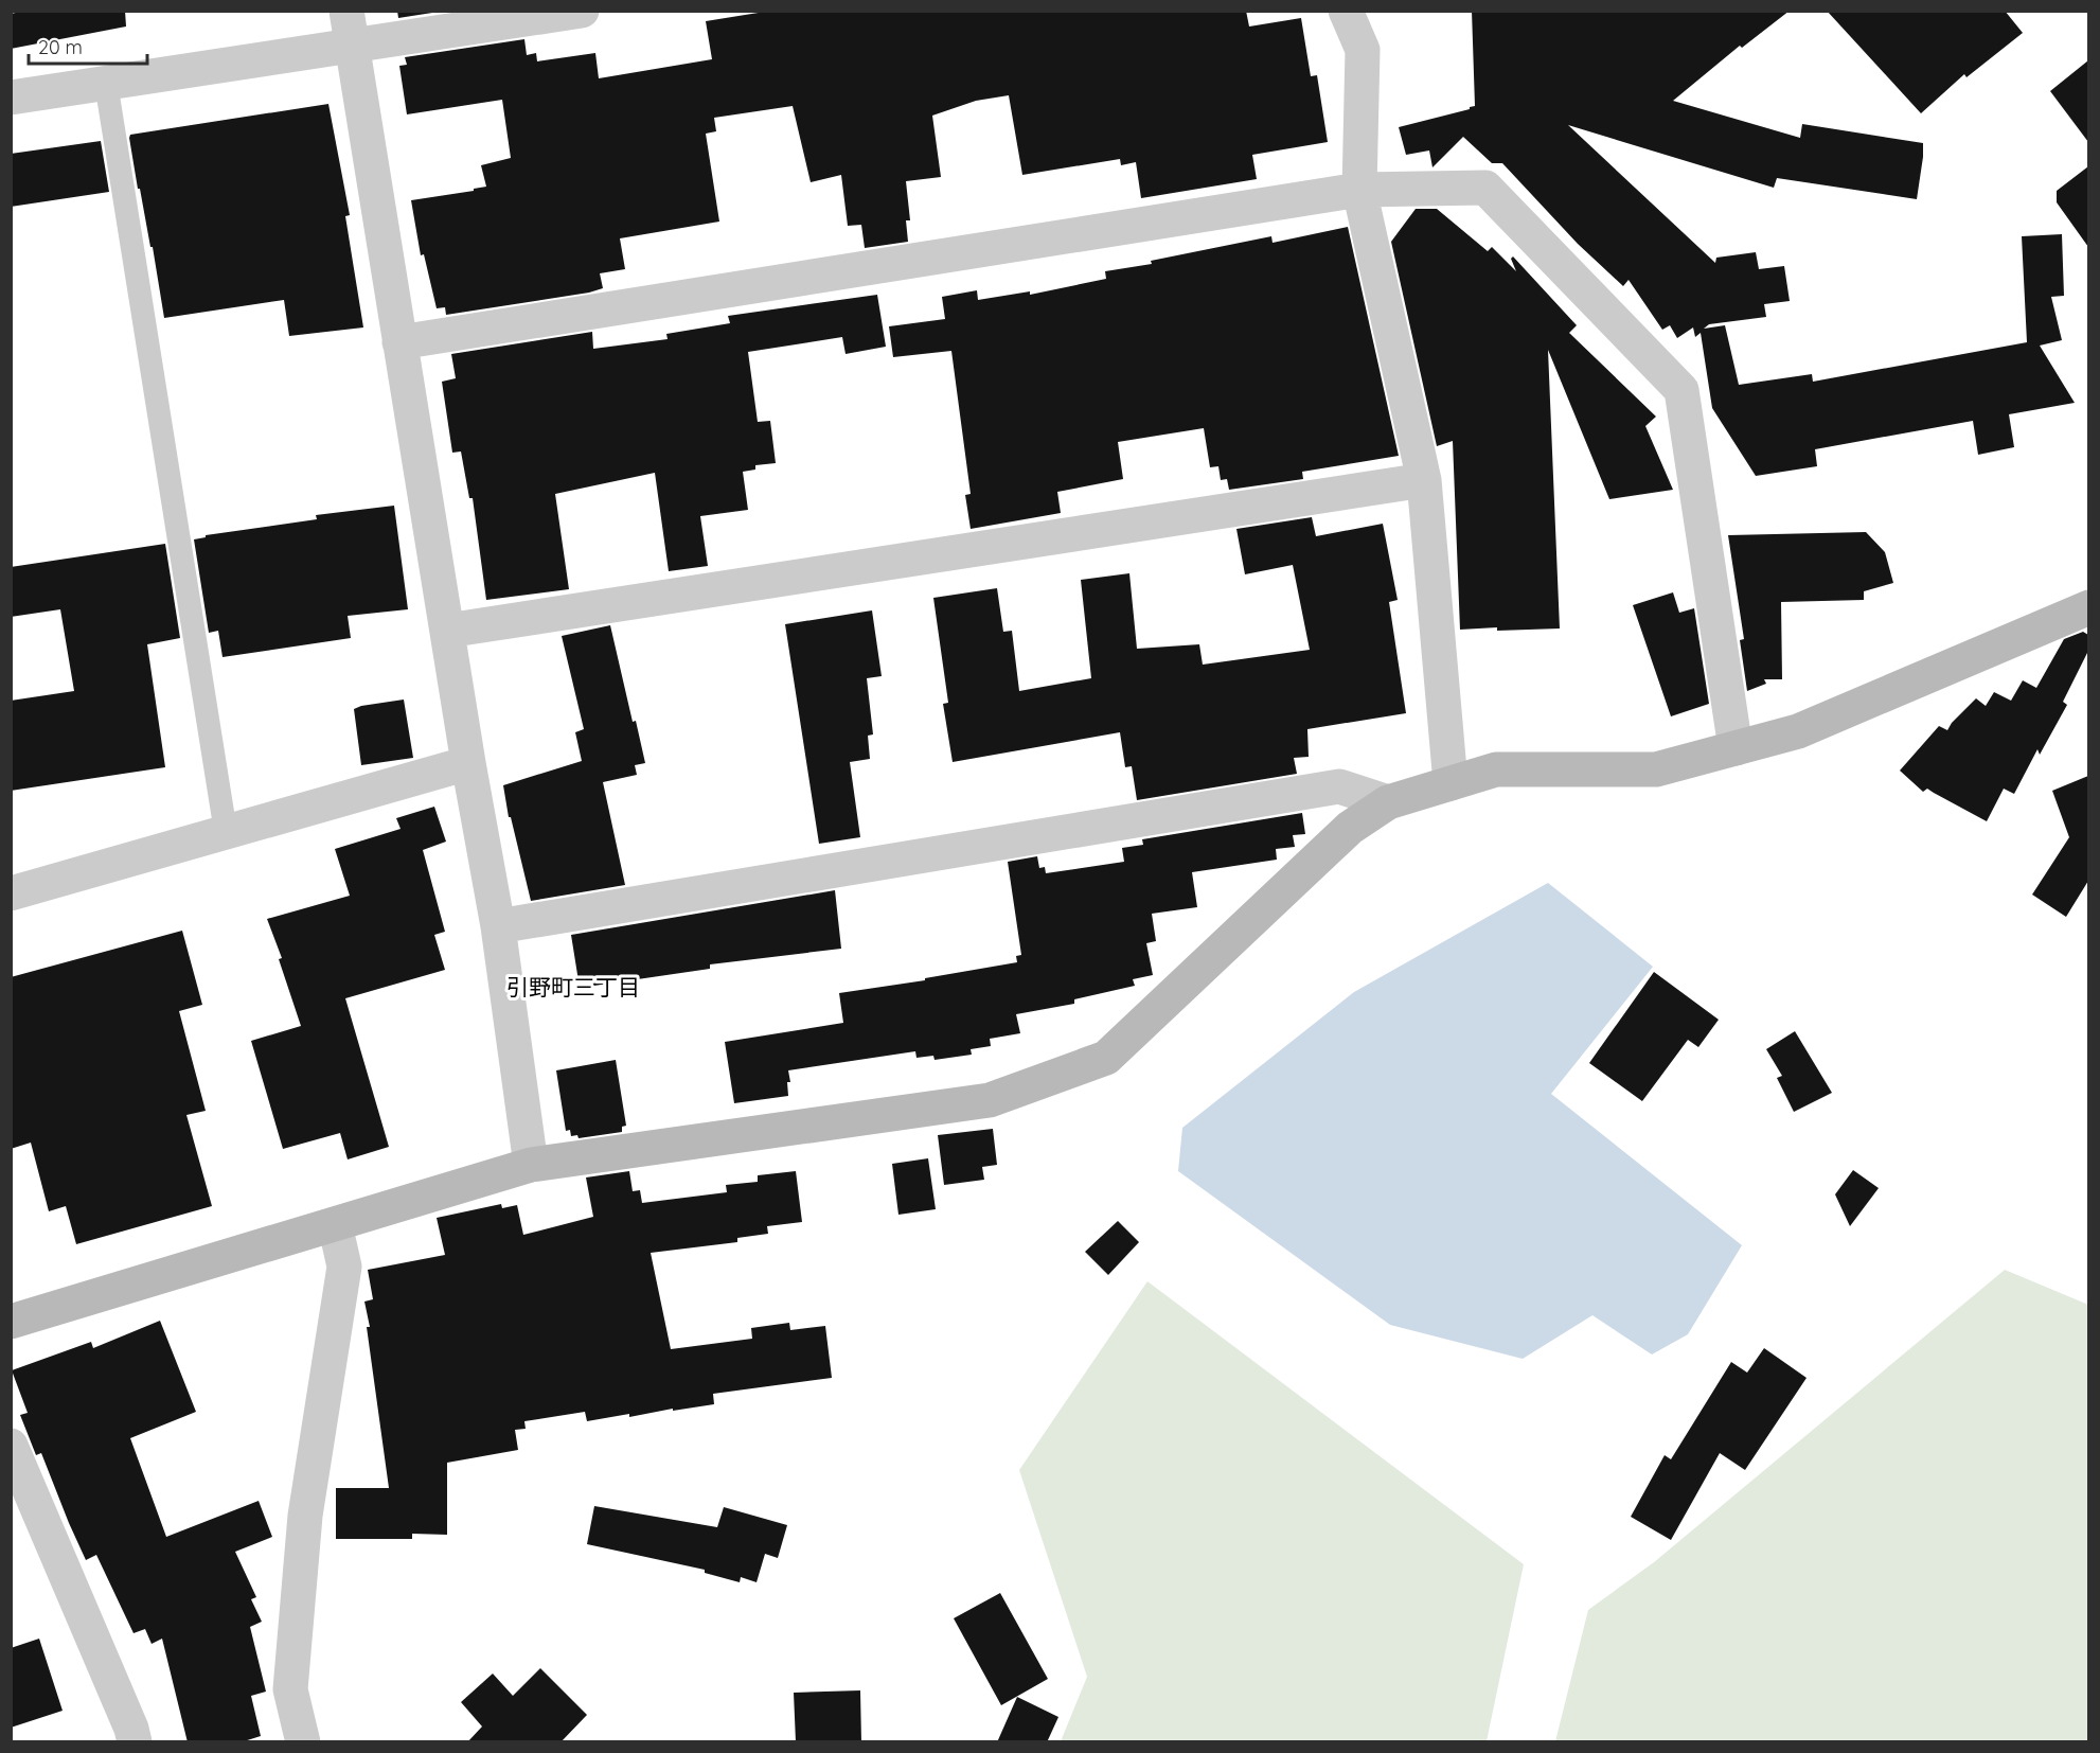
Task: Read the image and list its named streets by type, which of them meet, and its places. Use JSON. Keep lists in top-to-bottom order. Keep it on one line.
{"districts":["引野町三丁目"],"scale_bar":"20 m"}
